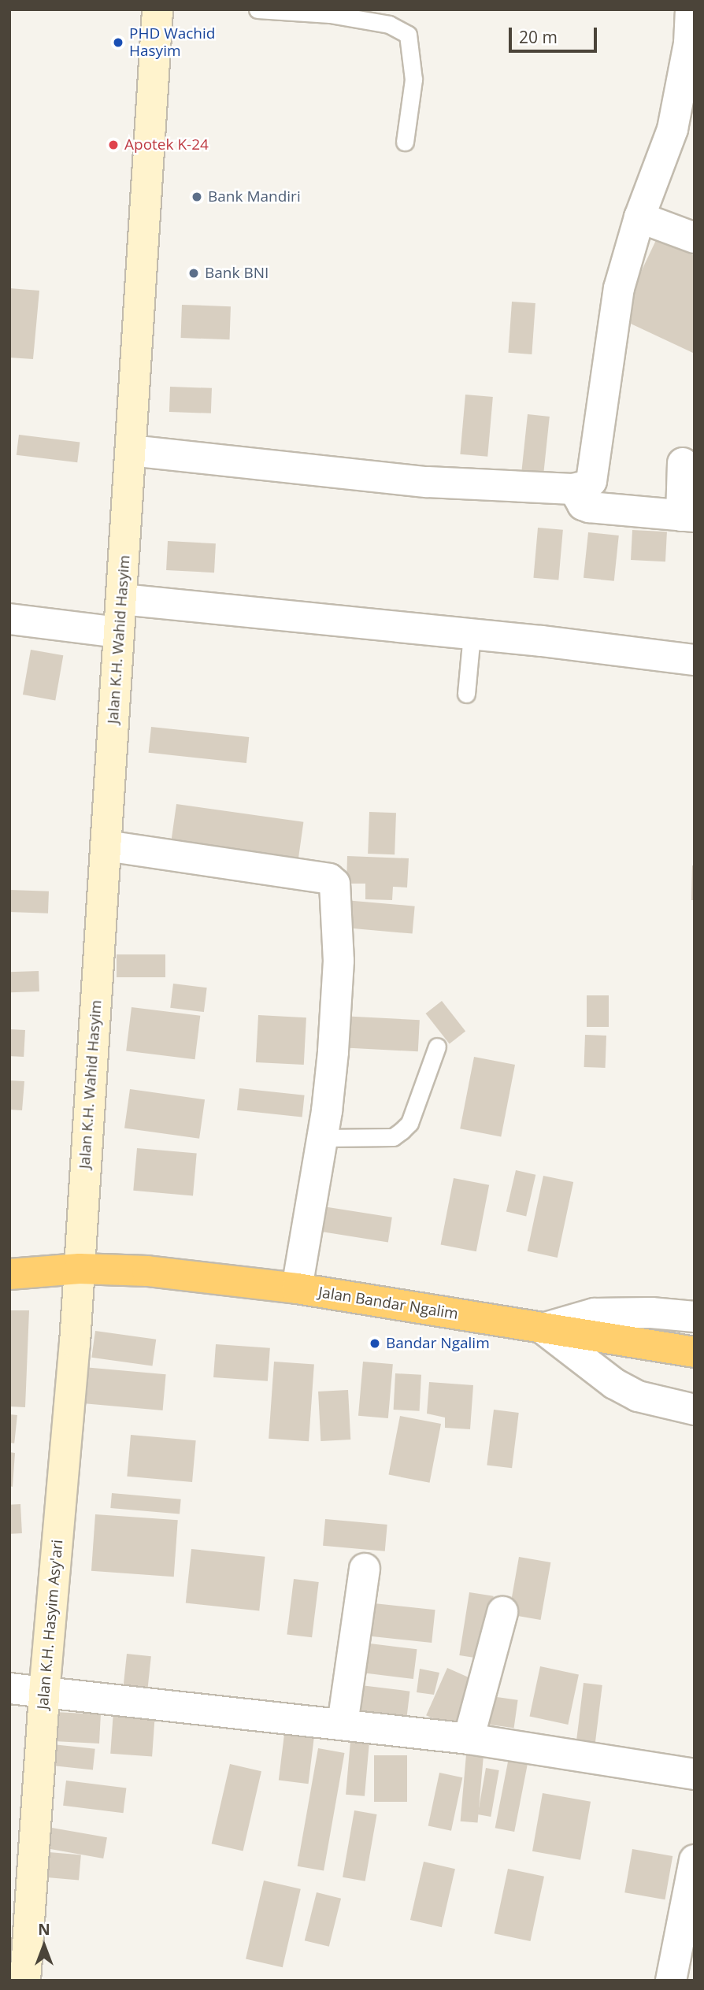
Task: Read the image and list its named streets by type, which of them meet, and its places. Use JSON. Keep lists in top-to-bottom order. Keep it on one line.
{"streets":{"highway":["Jalan Bandar Ngalim"],"main road":["Jalan K.H. Wahid Hasyim","Jalan K.H. Hasyim Asy'ari"]},"crossings":[["Jalan K.H. Wahid Hasyim","Jalan Bandar Ngalim"],["Jalan K.H. Wahid Hasyim","Jalan K.H. Hasyim Asy'ari"],["Jalan Bandar Ngalim","Jalan K.H. Hasyim Asy'ari"]],"places":["PHD Wachid Hasyim","Apotek K-24","Bank Mandiri","Bank BNI","Bandar Ngalim"],"scale_bar":"20 m","north":"top"}
